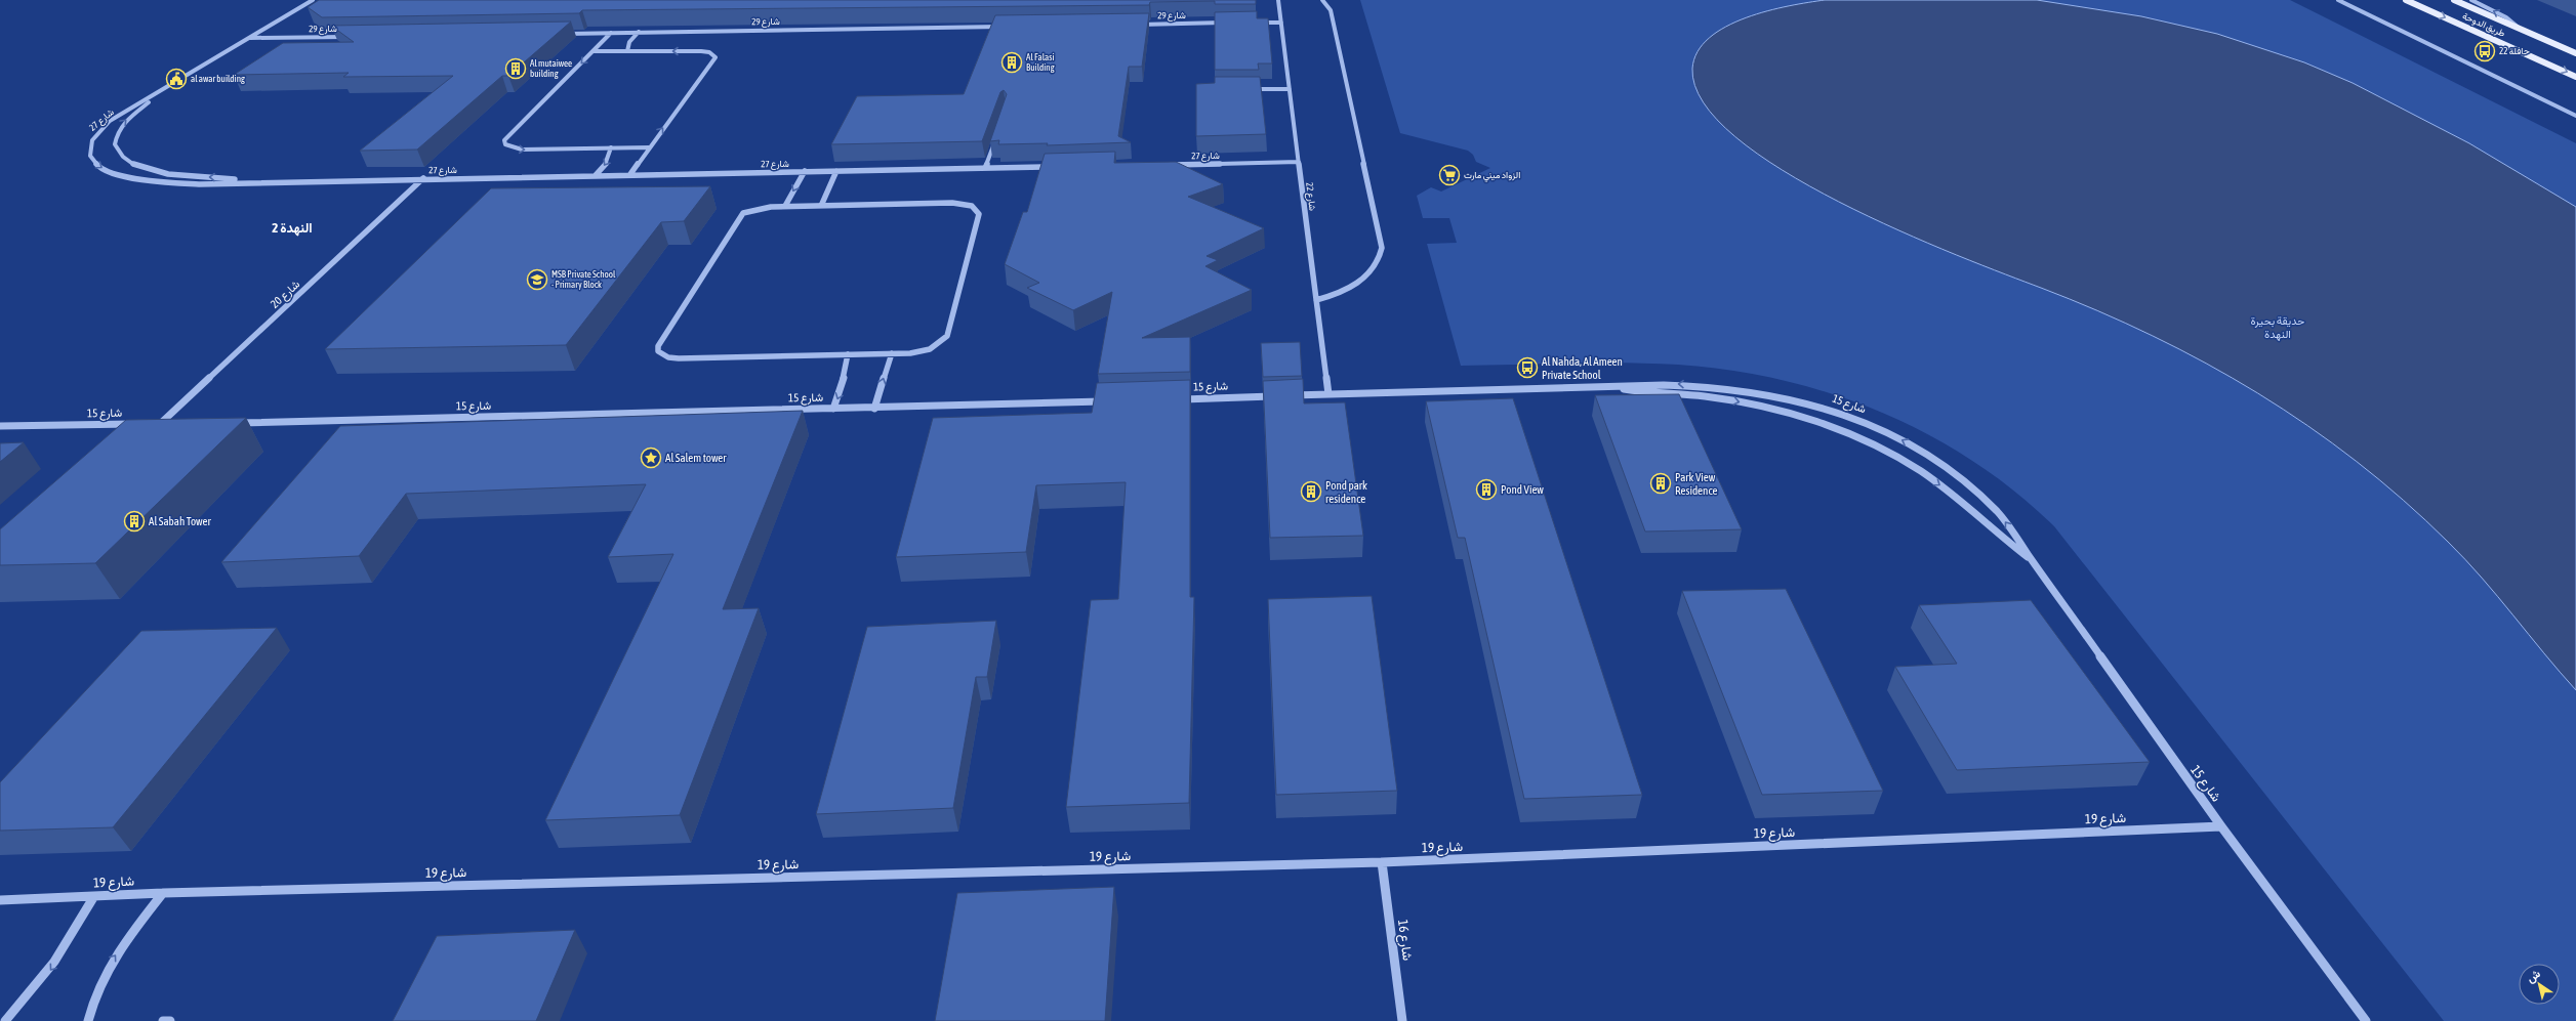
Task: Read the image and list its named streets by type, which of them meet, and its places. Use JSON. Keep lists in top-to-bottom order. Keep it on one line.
{"streets":{"main road":["طريق الدوحة"],"street":["شارع 29","شارع 27","شارع 22","شارع 20","شارع 15","شارع 19","شارع 16"]},"crossings":[["شارع 29","شارع 27"],["شارع 27","شارع 22"],["شارع 27","شارع 20"],["شارع 22","شارع 15"],["شارع 15","شارع 19"],["شارع 19","شارع 16"]],"districts":["النهدة 2"],"parks":["حديقة بحيرة النهدة"],"places":{"bus stop":["حافلة 22","Al Nahda, Al Ameen Private School"],"building":["Al Falasi Building","Al mutaiwee building","Park View Residence","Pond View","Pond park residence","Al Sabah Tower"],"public building":["al awar building"],"supermarket":["الزواد ميني مارت"],"school or university":["MSB Private School - Primary Block"],"place":["Al Salem tower"]},"north":"top left"}
